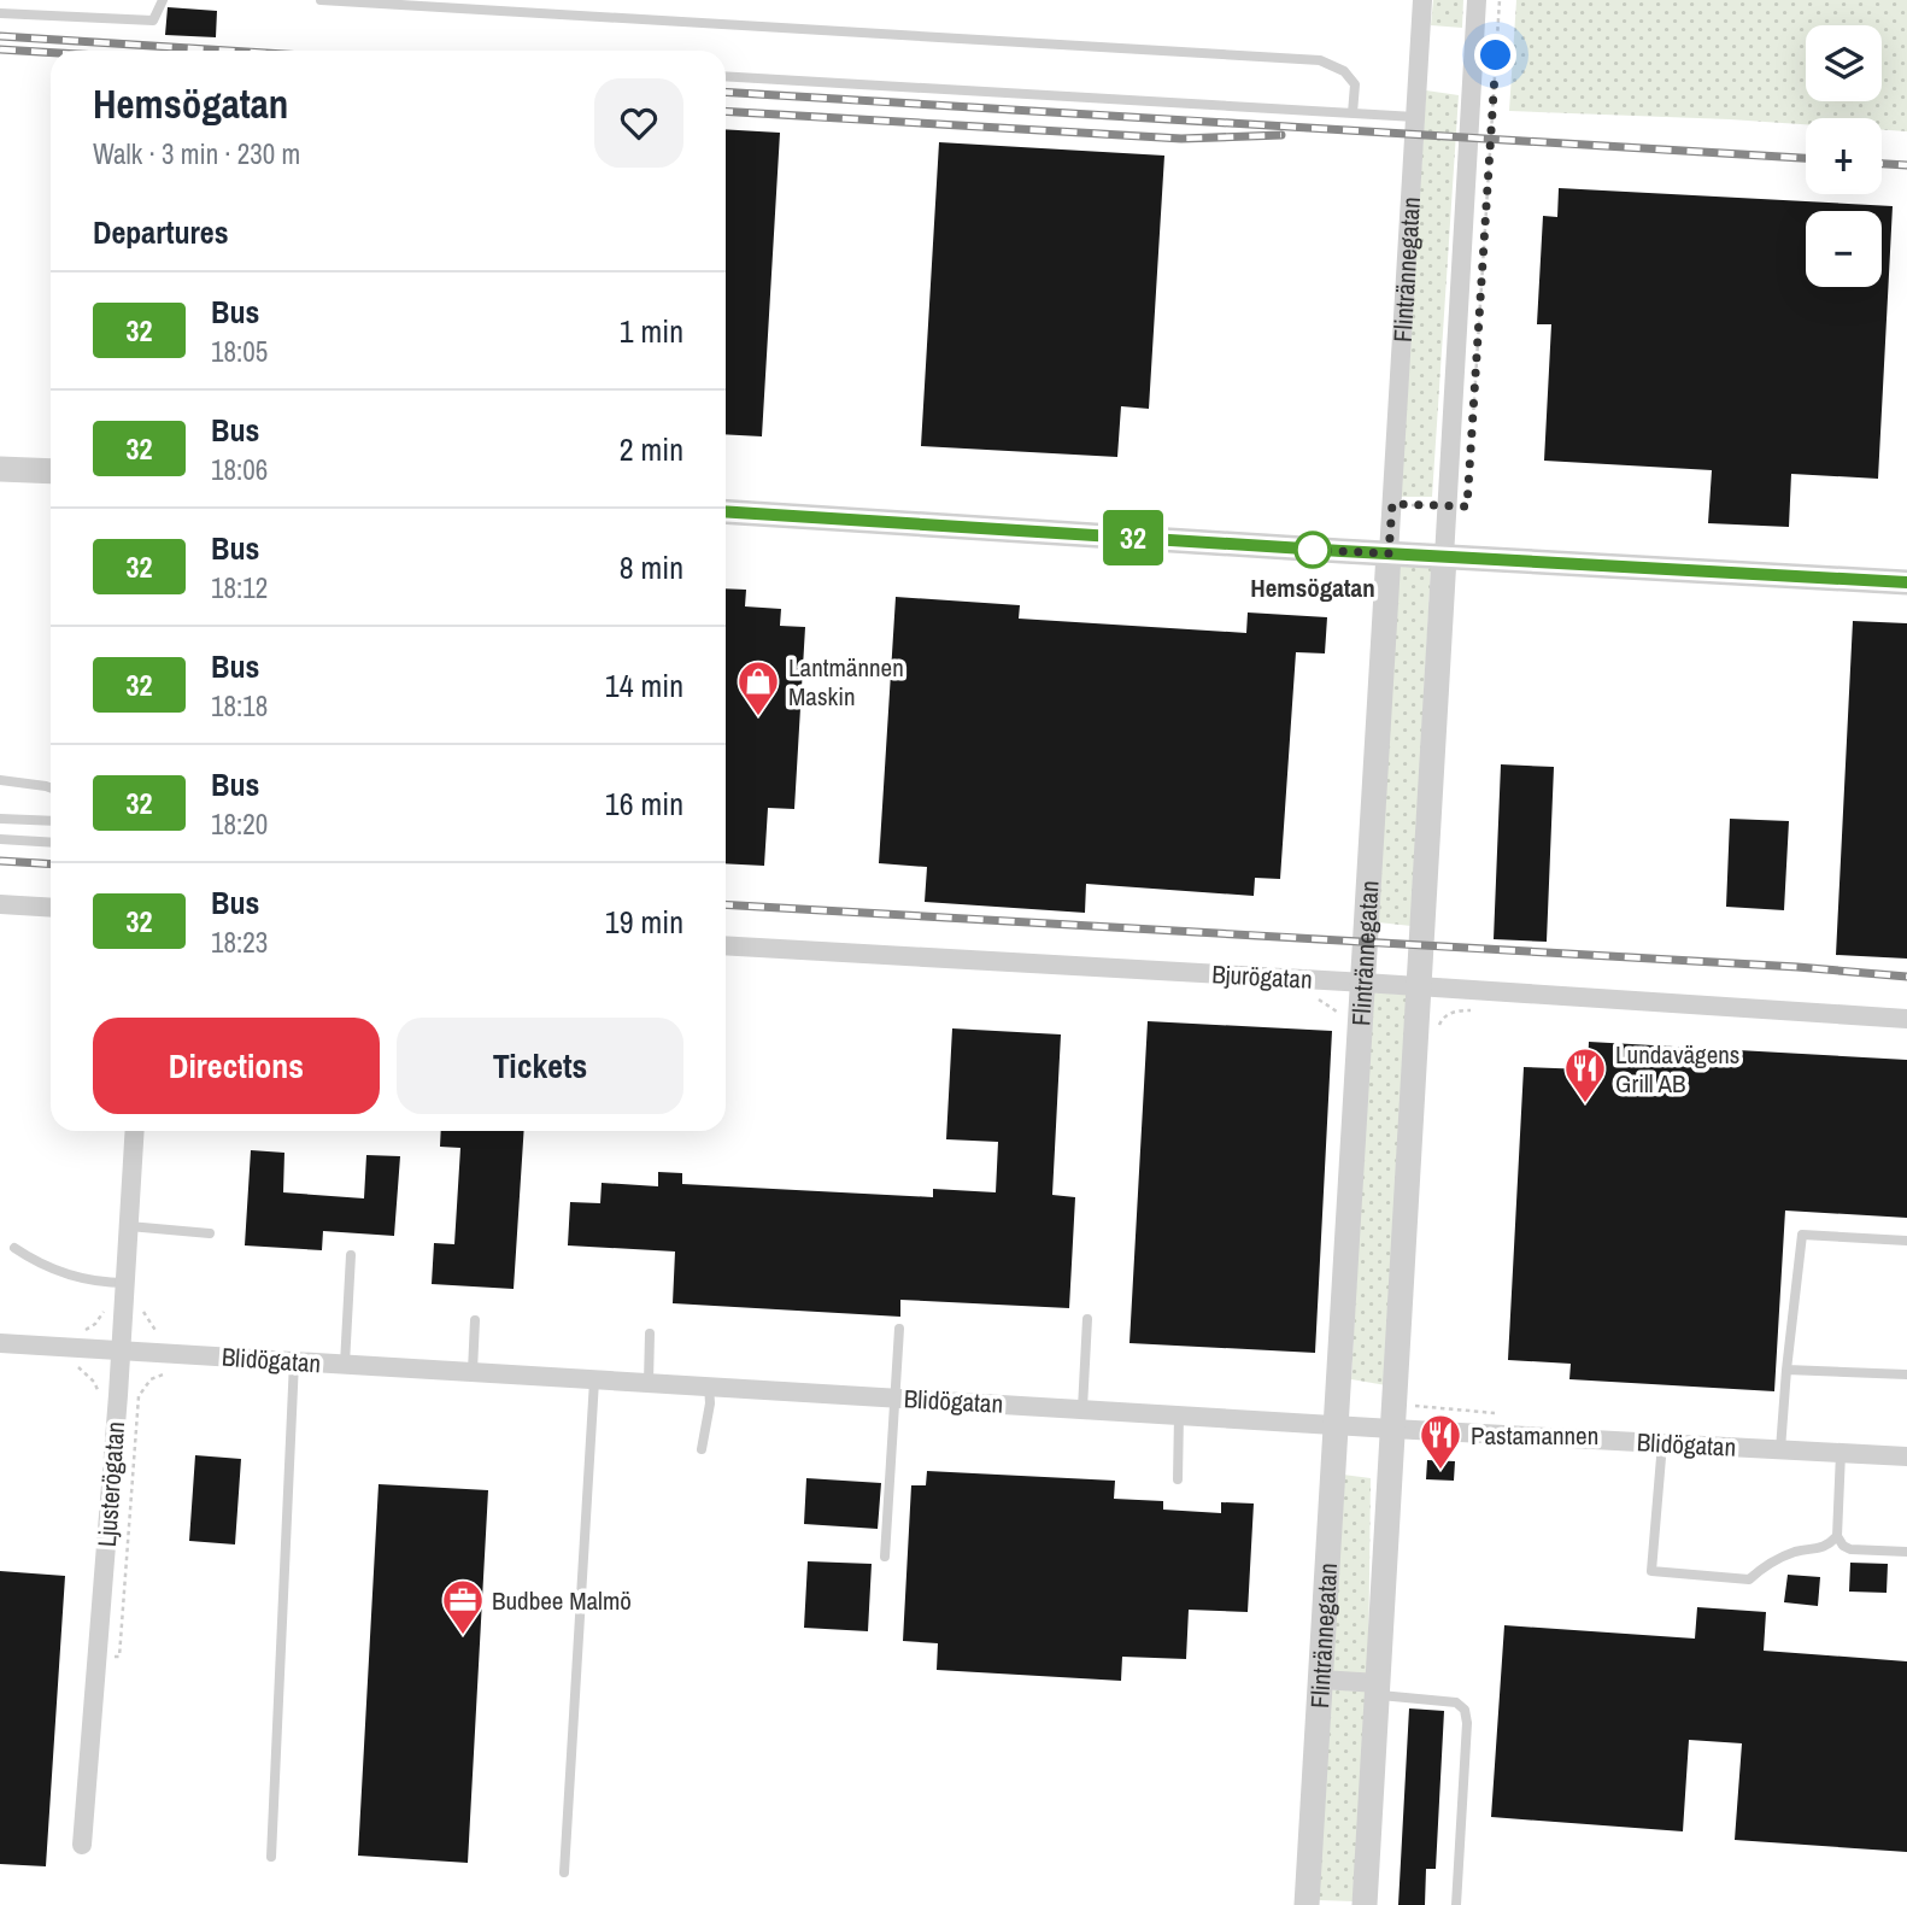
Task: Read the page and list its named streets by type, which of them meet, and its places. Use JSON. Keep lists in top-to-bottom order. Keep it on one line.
{"streets":{"street":["Flintrännegatan","Bjurögatan","Blidögatan","Ljusterögatan"]},"crossings":[["Flintrännegatan","Bjurögatan"],["Flintrännegatan","Blidögatan"],["Blidögatan","Ljusterögatan"]],"places":{"other":["Hemsögatan"],"shop":["Lantmännen Maskin"],"restaurant":["Lundavägens Grill AB","Pastamannen"],"office":["Budbee Malmö"]},"lines":["bus line 32"],"page":{"on_map":"32","map_buttons":["+","−"],"heading":[["Hemsögatan","Walk · 3 min · 230 m"],"Departures"],"list":[{"mark":"32","name":"Bus","note":"18:05","value":"1 min"},{"mark":"32","name":"Bus","note":"18:06","value":"2 min"},{"mark":"32","name":"Bus","note":"18:12","value":"8 min"},{"mark":"32","name":"Bus","note":"18:18","value":"14 min"},{"mark":"32","name":"Bus","note":"18:20","value":"16 min"},{"mark":"32","name":"Bus","note":"18:23","value":"19 min"}],"buttons":["Directions","Tickets"]}}
